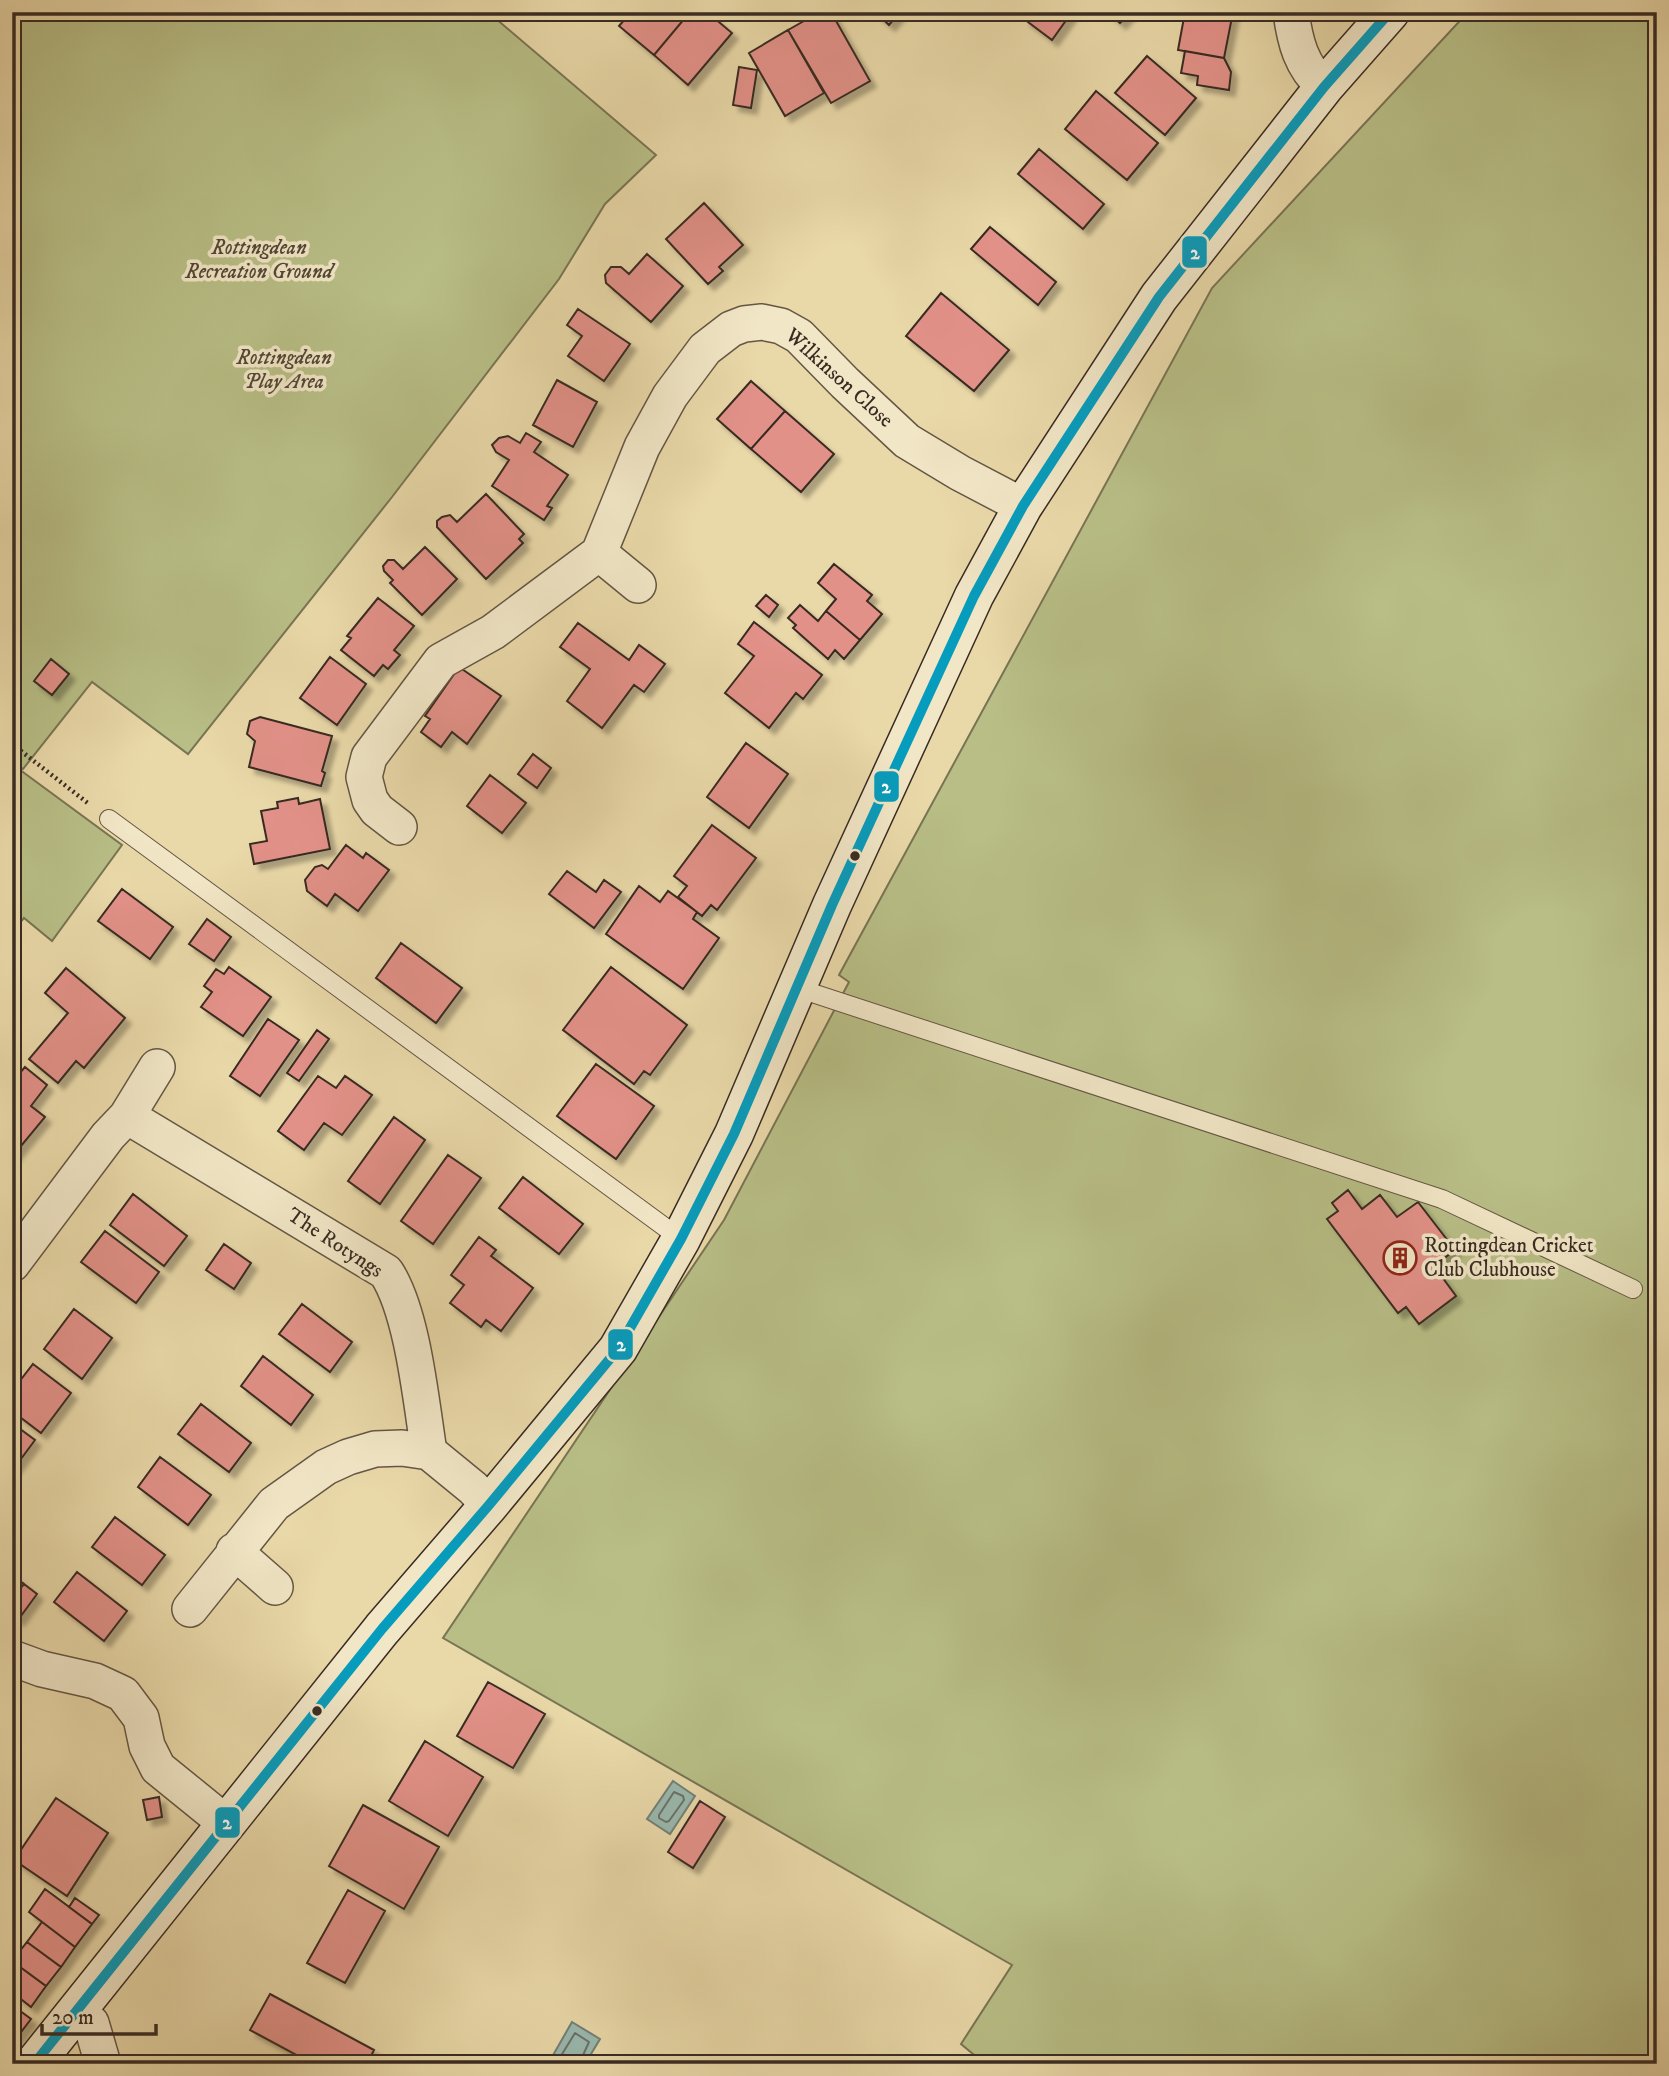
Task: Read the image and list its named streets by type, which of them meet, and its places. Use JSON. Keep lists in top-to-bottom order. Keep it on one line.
{"streets":{"street":["Wilkinson Close","The Rotyngs"]},"parks":["Rottingdean Recreation Ground","Rottingdean Play Area"],"places":{"building":["Rottingdean Cricket Club Clubhouse"]},"lines":["transit line 2"],"scale_bar":"20 m"}
